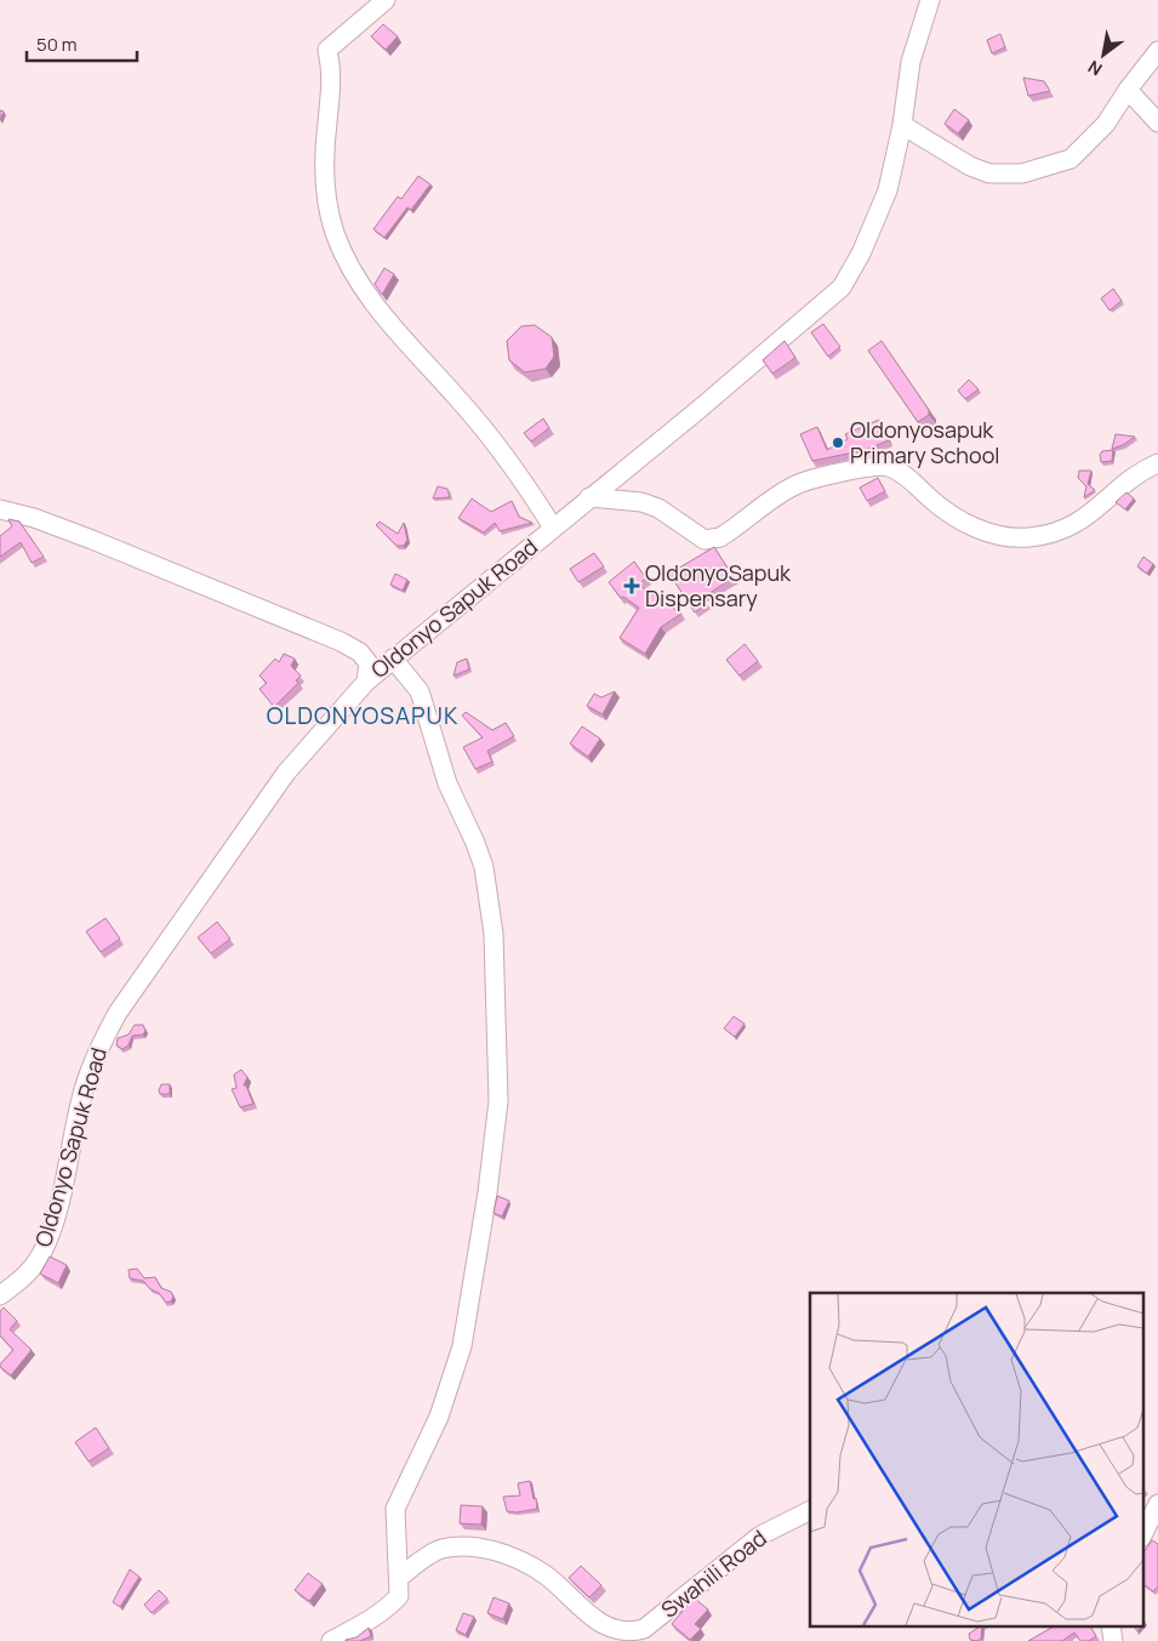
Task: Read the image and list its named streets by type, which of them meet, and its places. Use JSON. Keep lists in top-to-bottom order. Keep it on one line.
{"streets":{"street":["Oldonyo Sapuk Road","Swahili Road"]},"districts":["OLDONYOSAPUK"],"places":{"other":["Oldonyosapuk Primary School"],"health":["OldonyoSapuk Dispensary"]},"scale_bar":"50 m","north":"bottom left"}
